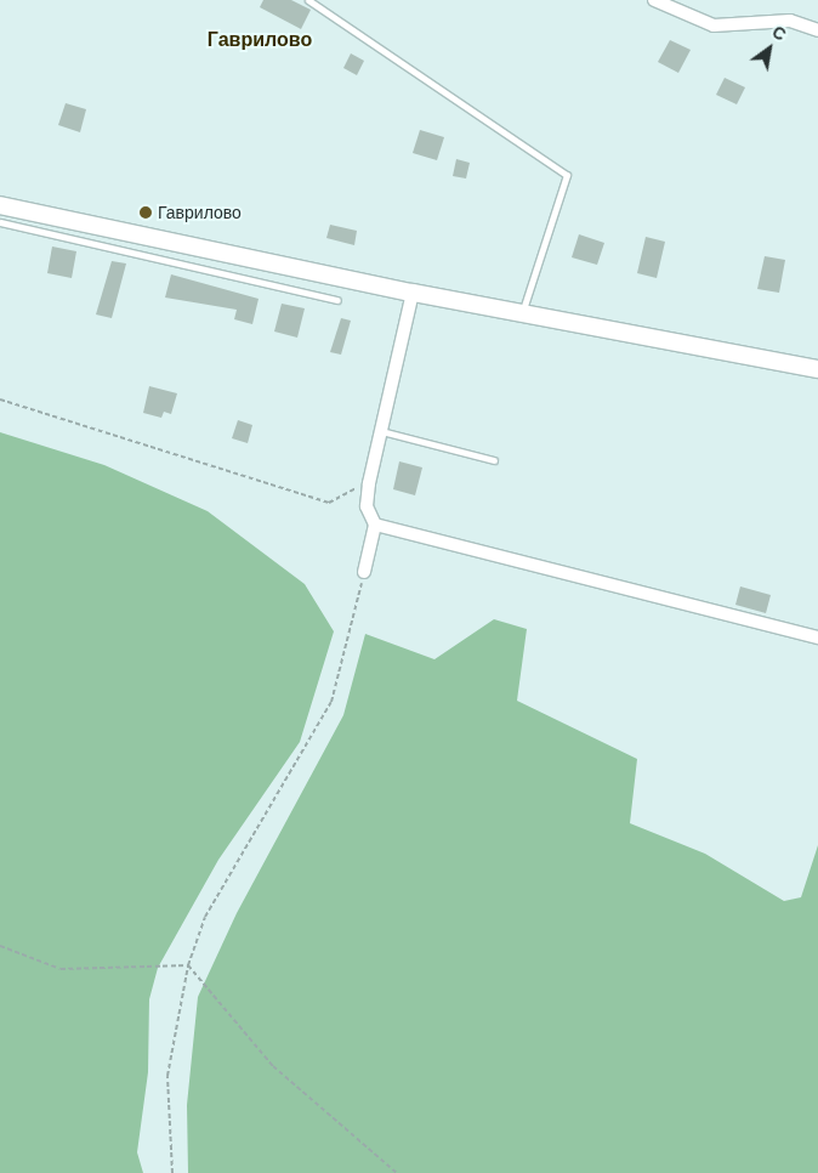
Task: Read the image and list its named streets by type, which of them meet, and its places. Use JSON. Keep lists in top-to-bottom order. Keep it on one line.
{"districts":["Гаврилово"],"places":["Гаврилово"],"north":"top right"}
